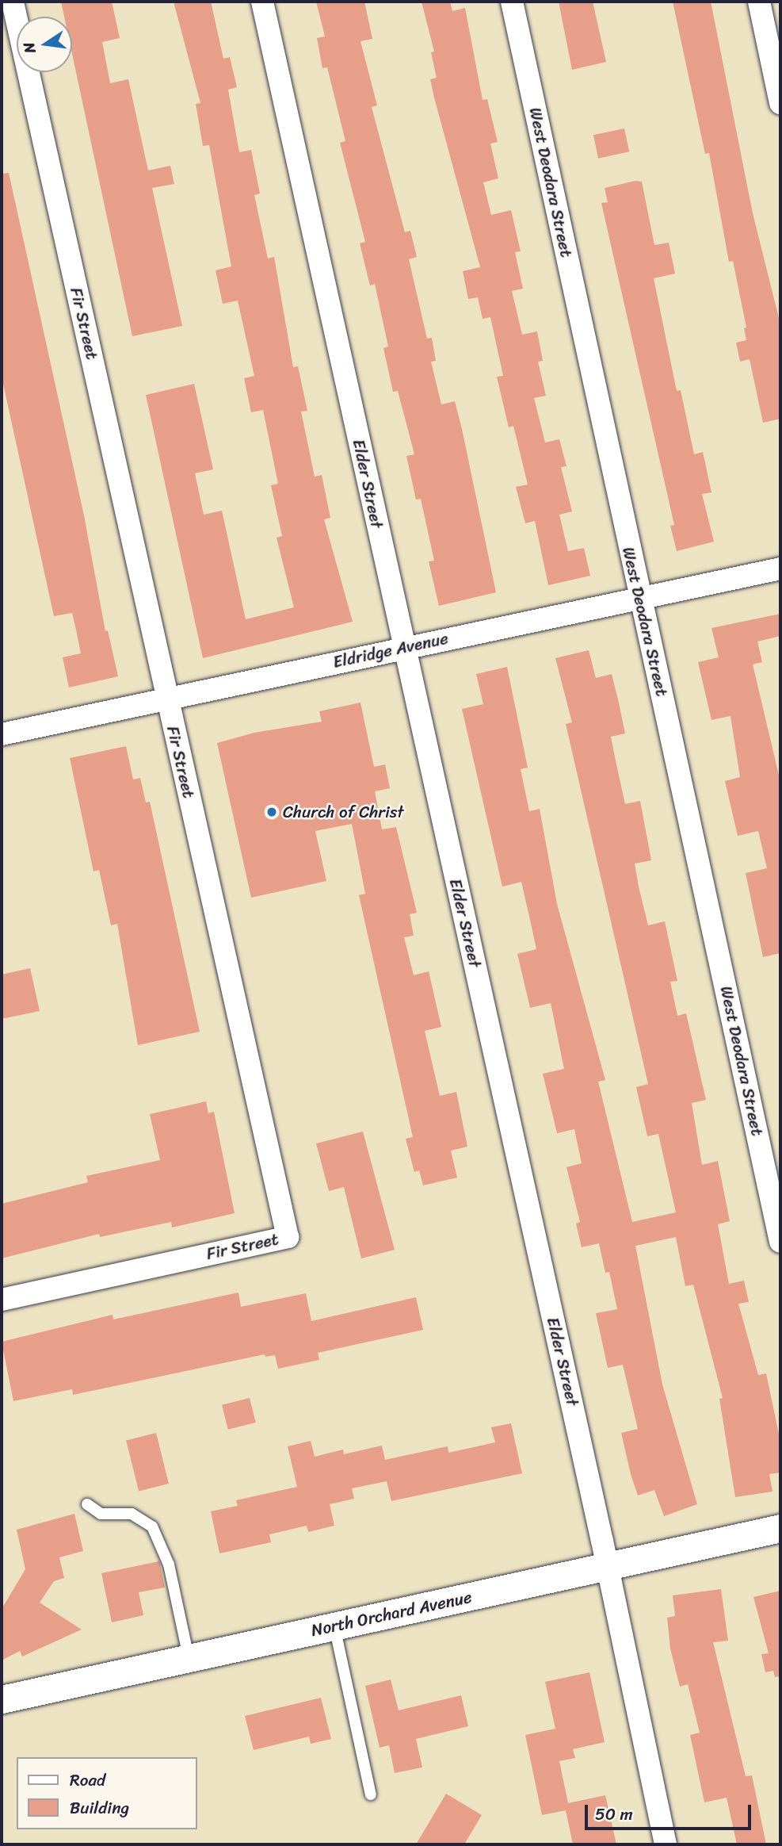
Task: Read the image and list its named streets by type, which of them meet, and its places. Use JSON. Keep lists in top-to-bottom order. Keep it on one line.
{"streets":{"street":["West Deodara Street","Fir Street","Elder Street","Eldridge Avenue","North Orchard Avenue"]},"crossings":[["West Deodara Street","Eldridge Avenue"],["Fir Street","Eldridge Avenue"],["Elder Street","Eldridge Avenue"],["Elder Street","North Orchard Avenue"]],"places":["Church of Christ"],"legend":["Road","Building"],"scale_bar":"50 m","north":"left"}
